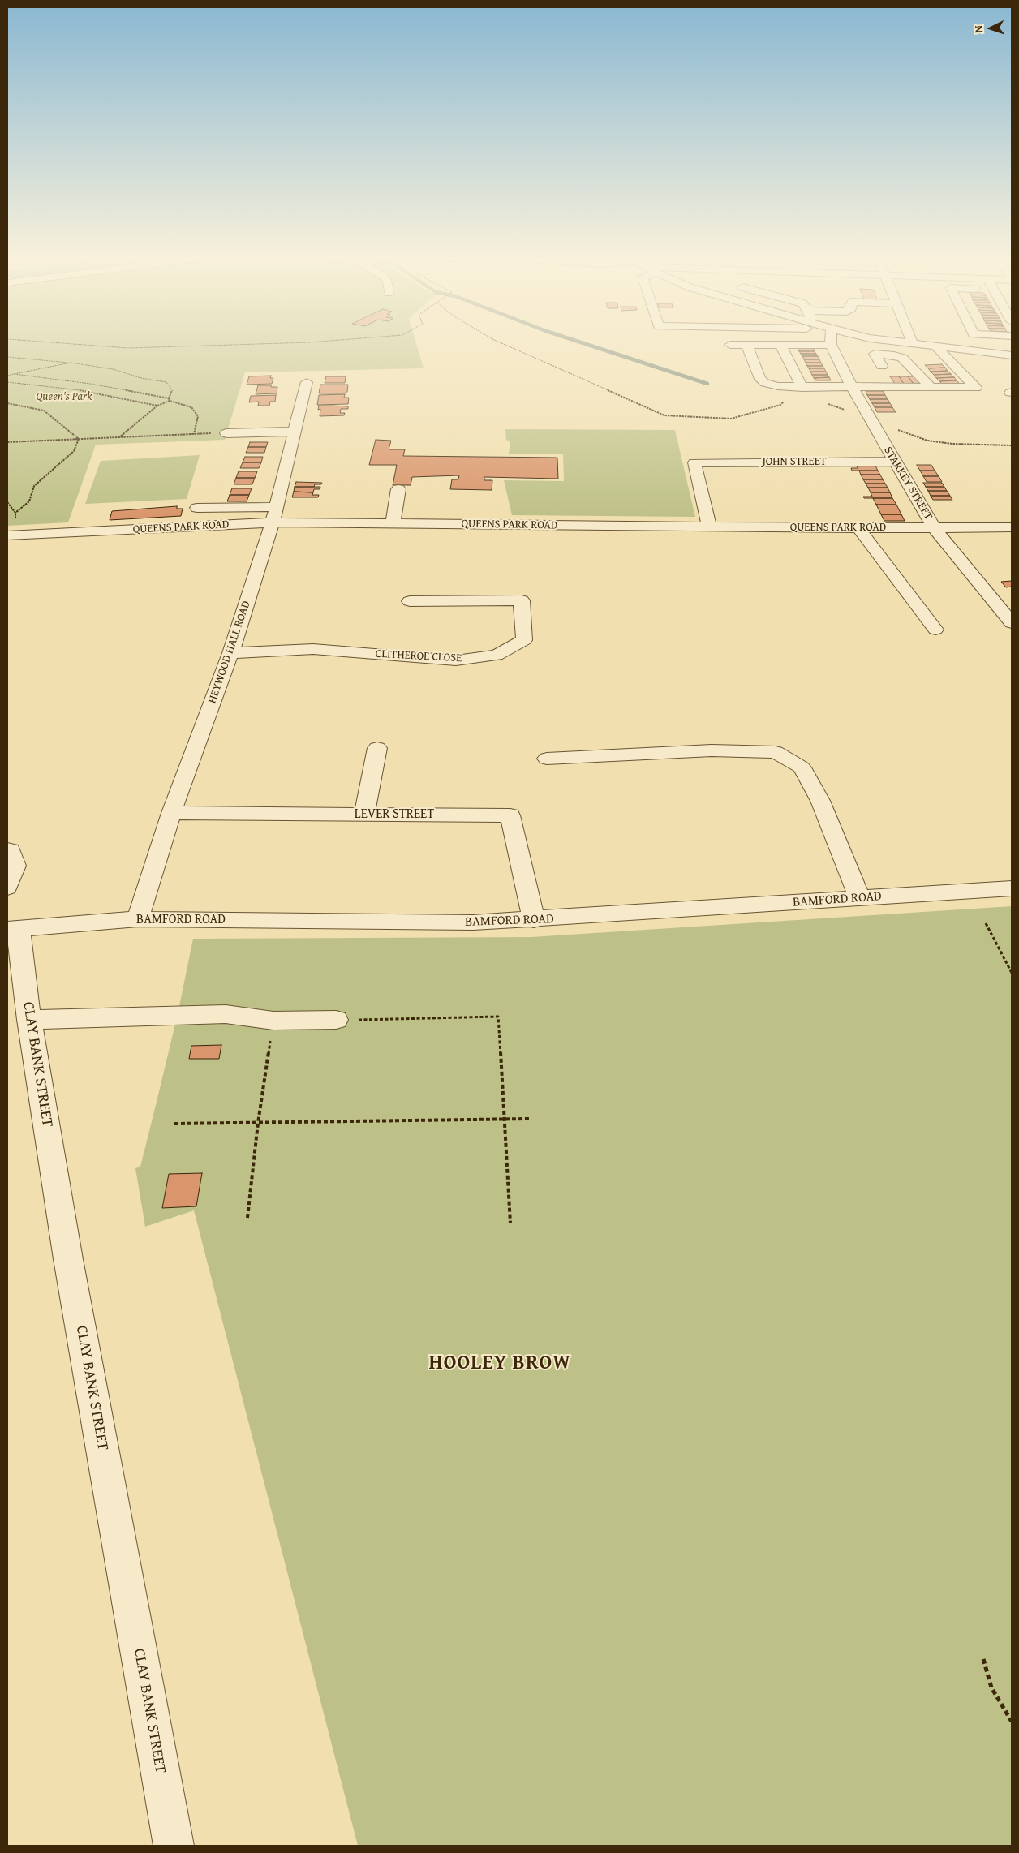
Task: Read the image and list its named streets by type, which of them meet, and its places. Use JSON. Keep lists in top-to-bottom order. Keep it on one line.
{"streets":{"street":["JOHN STREET","STARKEY STREET","QUEENS PARK ROAD","HEYWOOD HALL ROAD","CLITHEROE CLOSE","LEVER STREET","BAMFORD ROAD","CLAY BANK STREET"]},"crossings":[["JOHN STREET","STARKEY STREET"],["JOHN STREET","QUEENS PARK ROAD"],["STARKEY STREET","QUEENS PARK ROAD"],["QUEENS PARK ROAD","HEYWOOD HALL ROAD"],["HEYWOOD HALL ROAD","CLITHEROE CLOSE"],["HEYWOOD HALL ROAD","LEVER STREET"],["HEYWOOD HALL ROAD","BAMFORD ROAD"],["LEVER STREET","BAMFORD ROAD"],["BAMFORD ROAD","CLAY BANK STREET"]],"districts":["HOOLEY BROW"],"parks":["Queen's Park"],"north":"left"}
